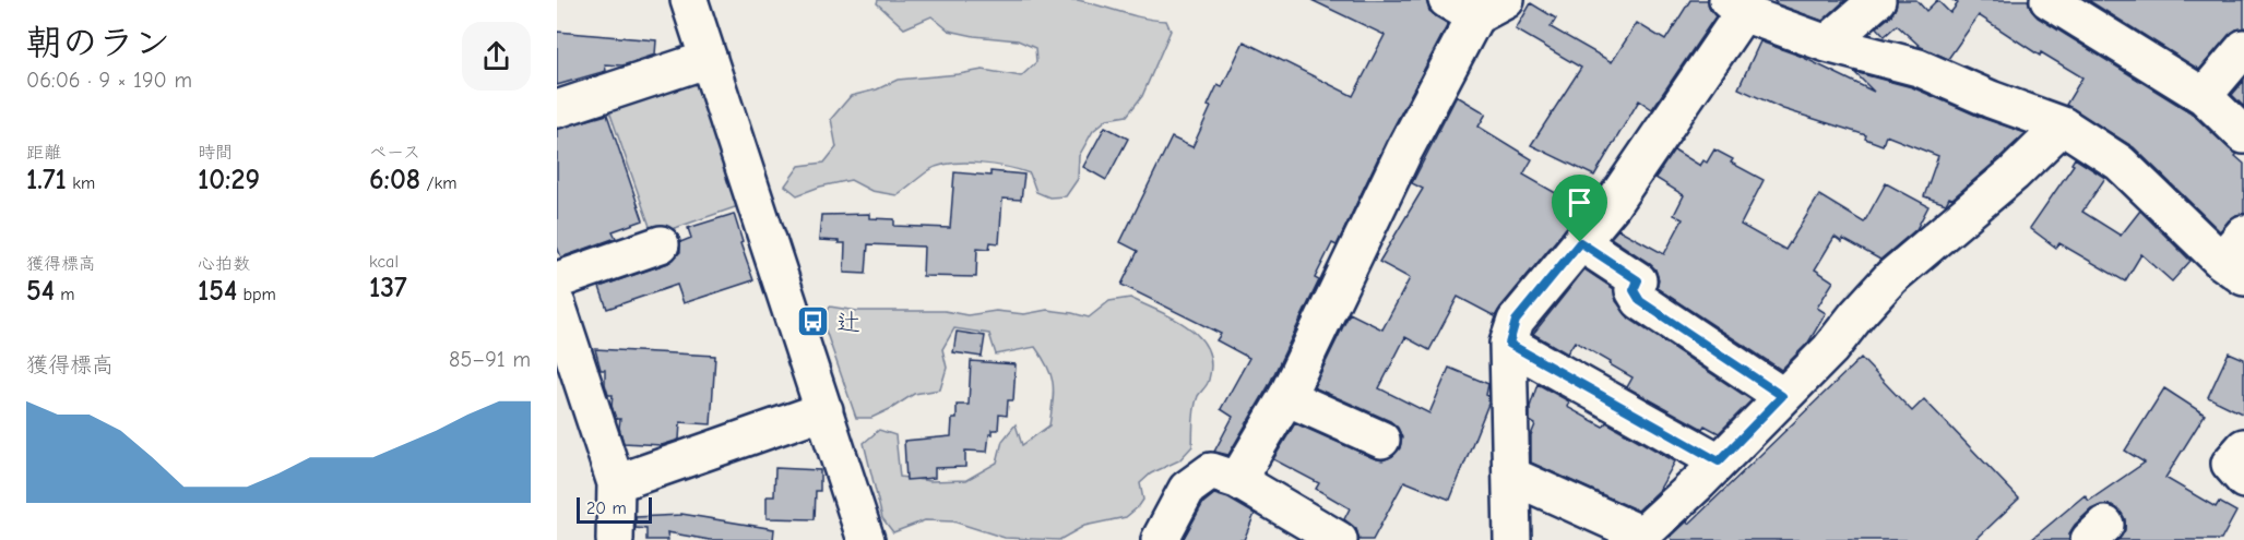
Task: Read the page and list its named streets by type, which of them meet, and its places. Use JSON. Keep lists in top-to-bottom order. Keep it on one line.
{"places":{"bus stop":["辻"]},"scale_bar":"20 m","page":{"heading":["朝のラン","06:06 · 9 × 190 m"],"stats":[["距離","1.71 km"],["時間","10:29"],["ペース","6:08 /km"],["獲得標高","54 m"],["心拍数","154 bpm"],["kcal","137"]],"chart":["獲得標高","85–91 m"],"scale":"20 m"}}
